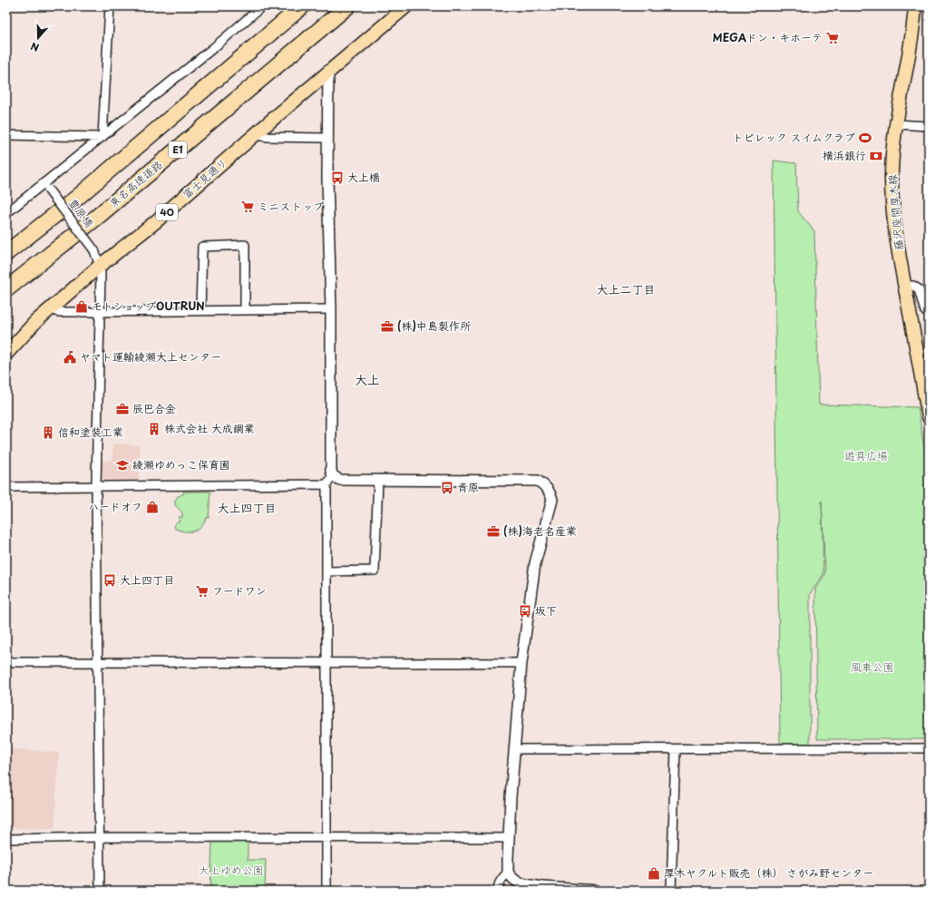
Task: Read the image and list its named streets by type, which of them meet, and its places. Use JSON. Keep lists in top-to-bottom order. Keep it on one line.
{"streets":{"highway":["E1","東名高速道路"],"main road":["富士見通り","40","藤沢座間厚木線"],"street":["豊原橋"]},"crossings":[["富士見通り","豊原橋"]],"districts":["大上二丁目","大上","大上四丁目"],"parks":["遊具広場","風車公園","大上ゆめ公園"],"places":{"supermarket":["MEGAドン・キホーテ","ミニストップ","フードワン"],"sports":["トピレック スイムクラブ"],"bank":["横浜銀行"],"bus stop":["大上橋","青原","大上四丁目","坂下"],"shop":["モトショップOUTRUN","ハードオフ","厚木ヤクルト販売（株） さがみ野センター"],"office":["(株)中島製作所","辰巴合金","(株)海老名産業"],"public building":["ヤマト運輸綾瀬大上センター"],"building":["株式会社 大成鋼業","信和塗装工業"],"school or university":["綾瀬ゆめっこ保育園"]},"north":"bottom"}
